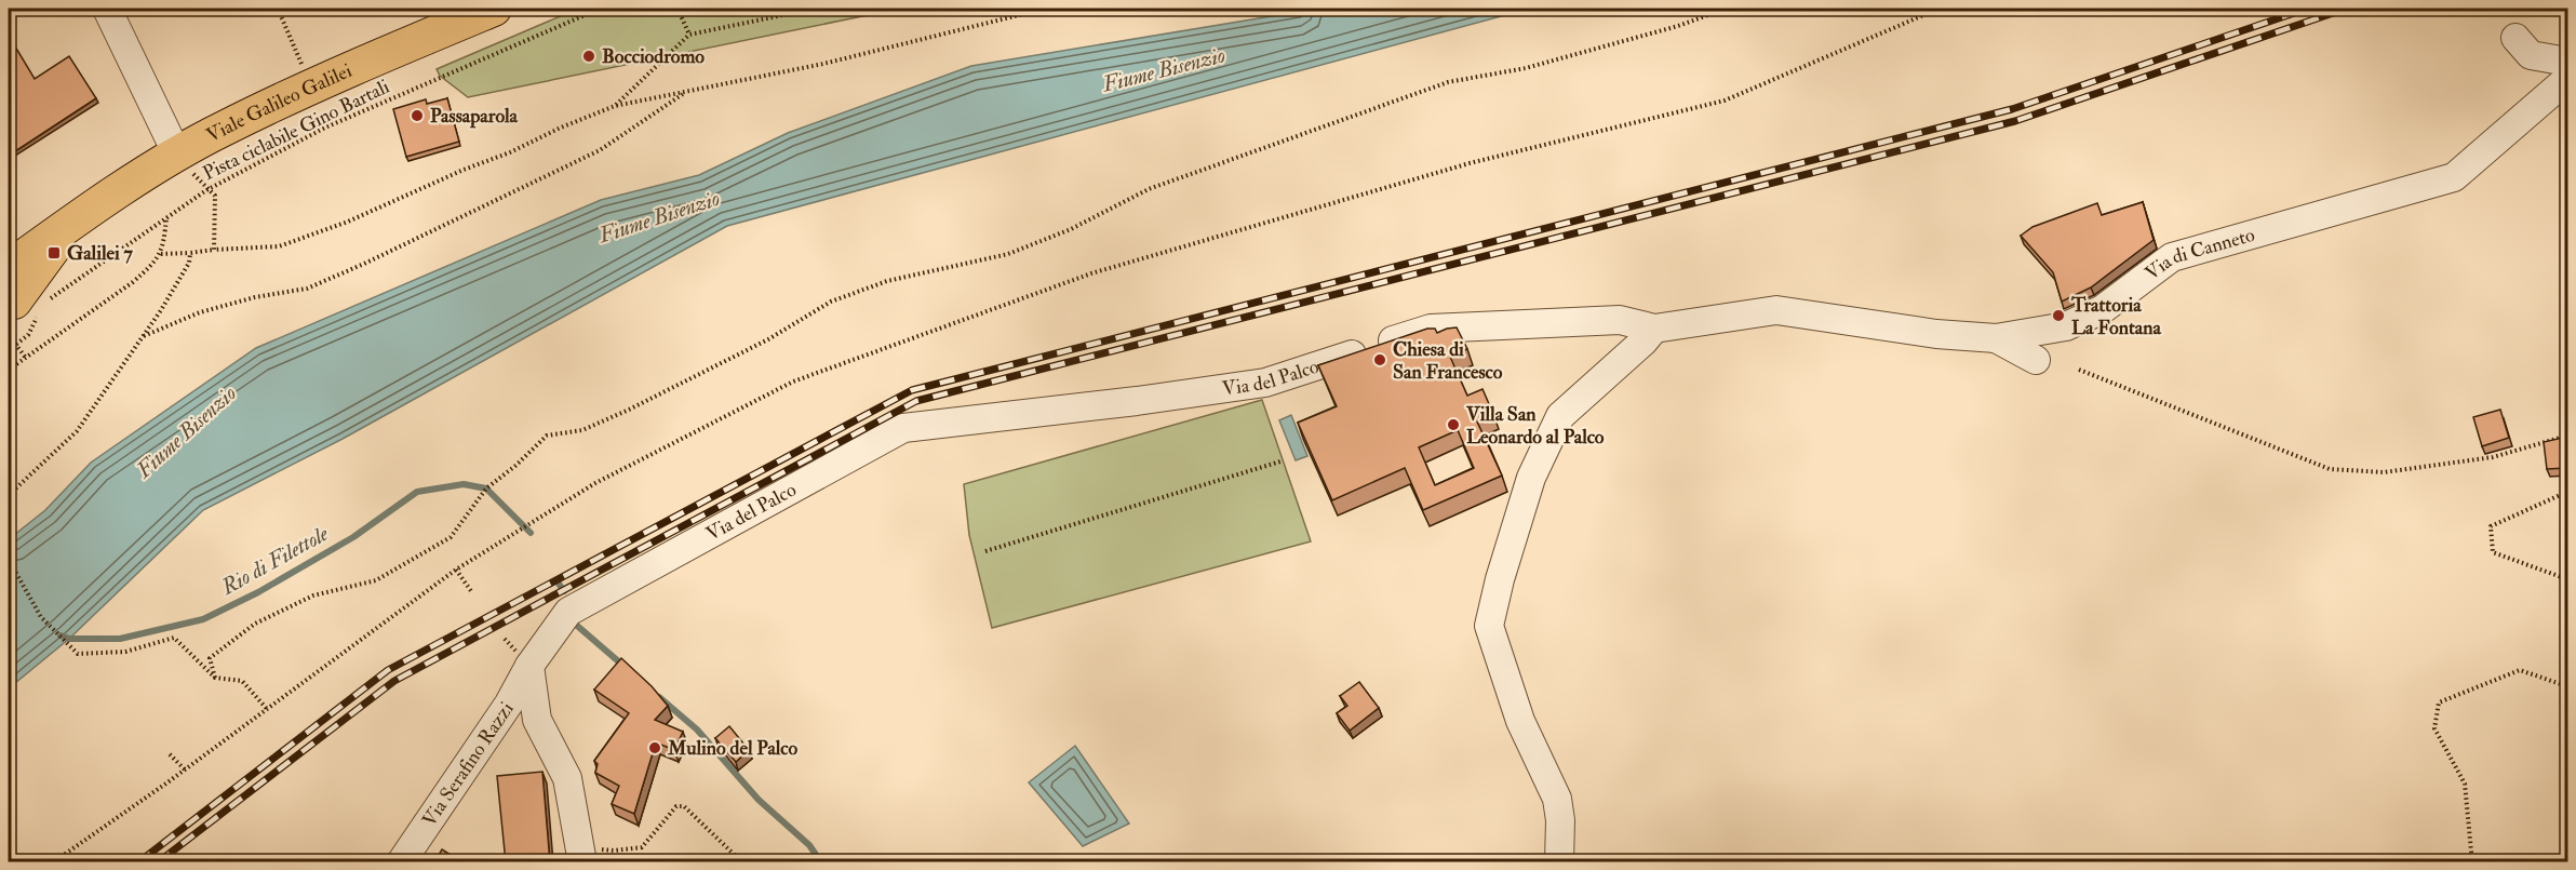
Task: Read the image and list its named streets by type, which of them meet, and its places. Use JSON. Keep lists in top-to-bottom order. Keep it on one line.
{"streets":{"main road":["Viale Galileo Galilei"],"street":["Via di Canneto","Via del Palco","Via Serafino Razzi"],"path":["Pista ciclabile Gino Bartali"]},"crossings":[["Viale Galileo Galilei","Pista ciclabile Gino Bartali"],["Via di Canneto","Via del Palco"],["Via del Palco","Via Serafino Razzi"]],"water":["Fiume Bisenzio","Rio di Filettole"],"places":{"other":["Bocciodromo","Passaparola","Trattoria La Fontana","Chiesa di San Francesco","Villa San Leonardo al Palco","Mulino del Palco"],"transit":["Galilei 7"]}}
